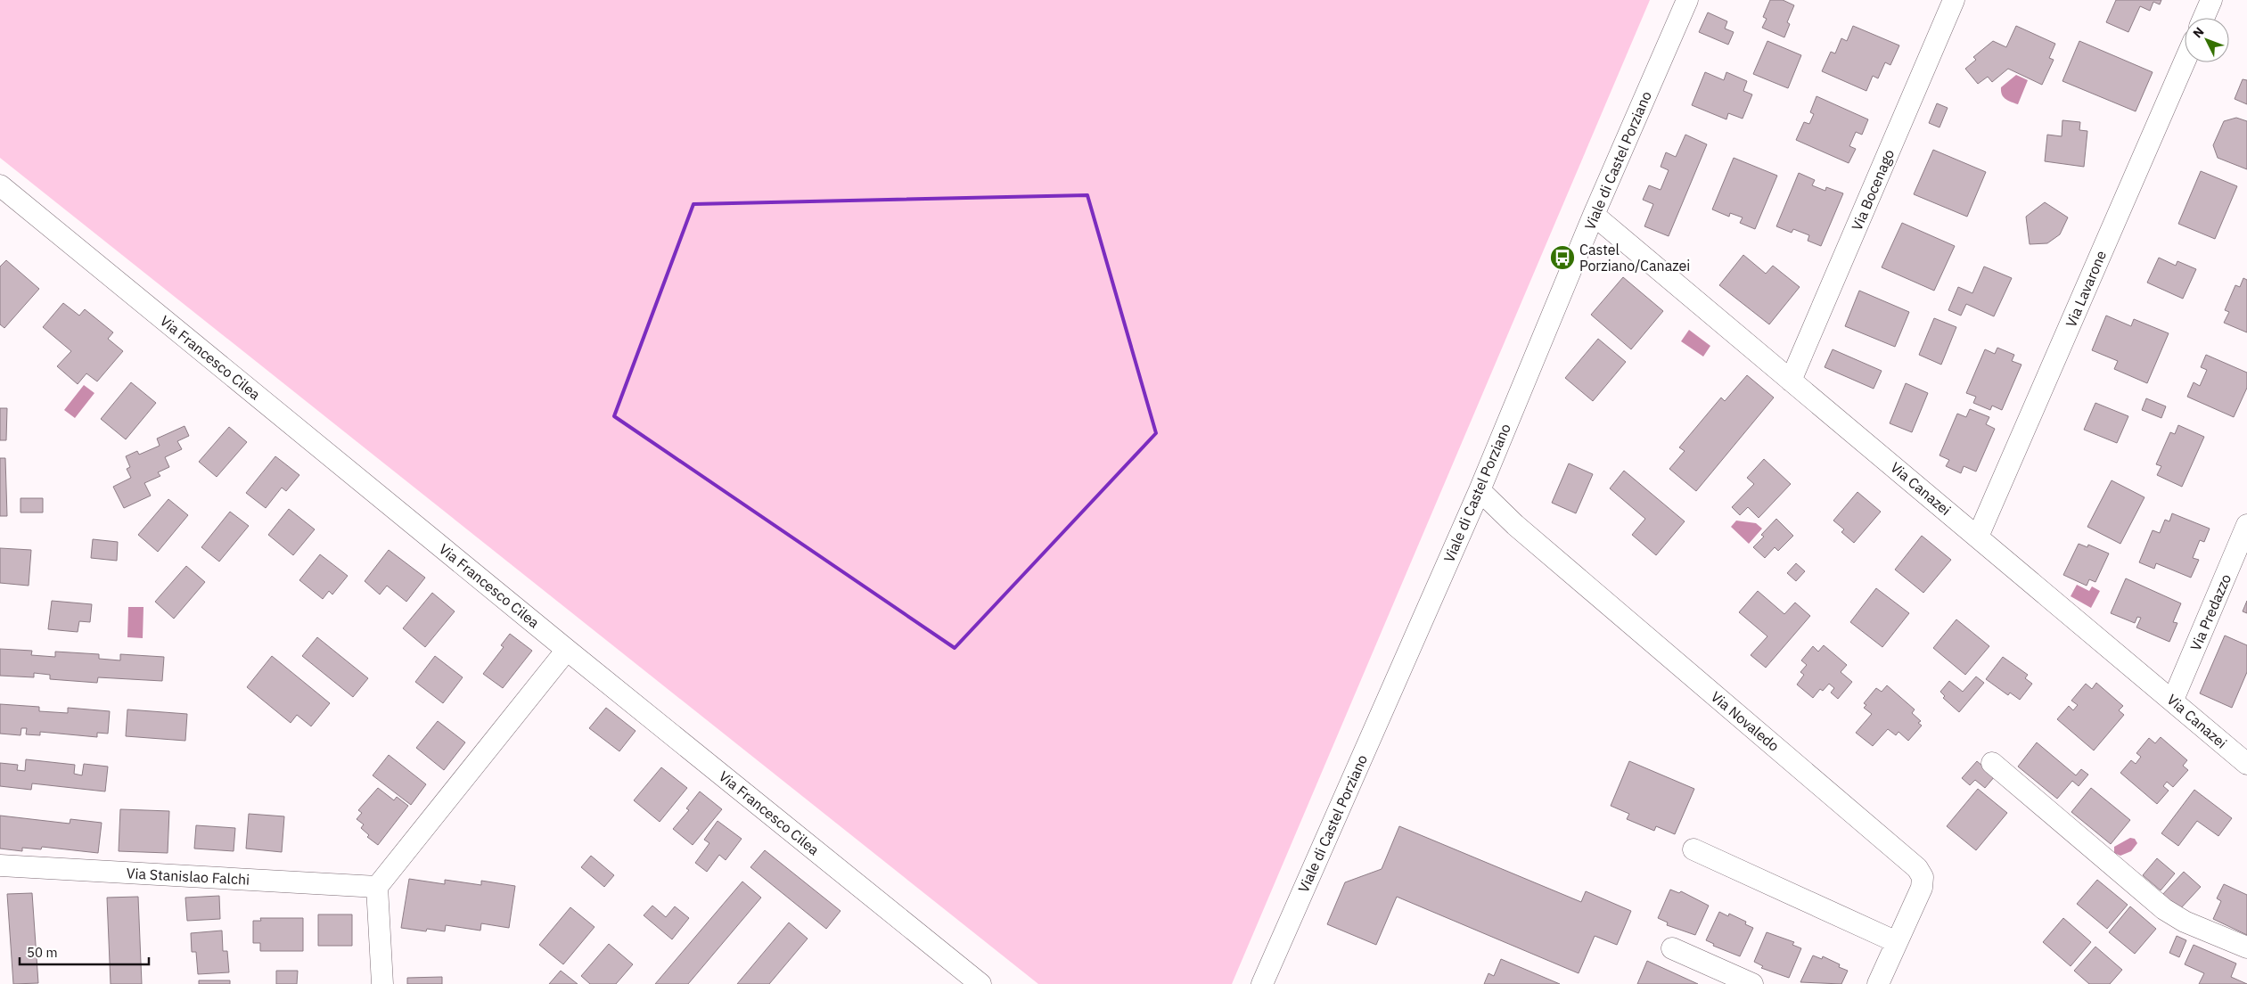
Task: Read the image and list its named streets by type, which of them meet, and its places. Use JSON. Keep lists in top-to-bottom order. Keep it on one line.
{"streets":{"street":["Viale di Castel Porziano","Via Bocenago","Via Lavarone","Via Francesco Cilea","Via Canazei","Via Predazzo","Via Novaledo","Via Stanislao Falchi"]},"crossings":[["Viale di Castel Porziano","Via Canazei"],["Viale di Castel Porziano","Via Novaledo"],["Via Bocenago","Via Canazei"],["Via Lavarone","Via Canazei"],["Via Canazei","Via Predazzo"]],"places":{"bus stop":["Castel Porziano/Canazei"]},"scale_bar":"50 m","north":"top left"}
